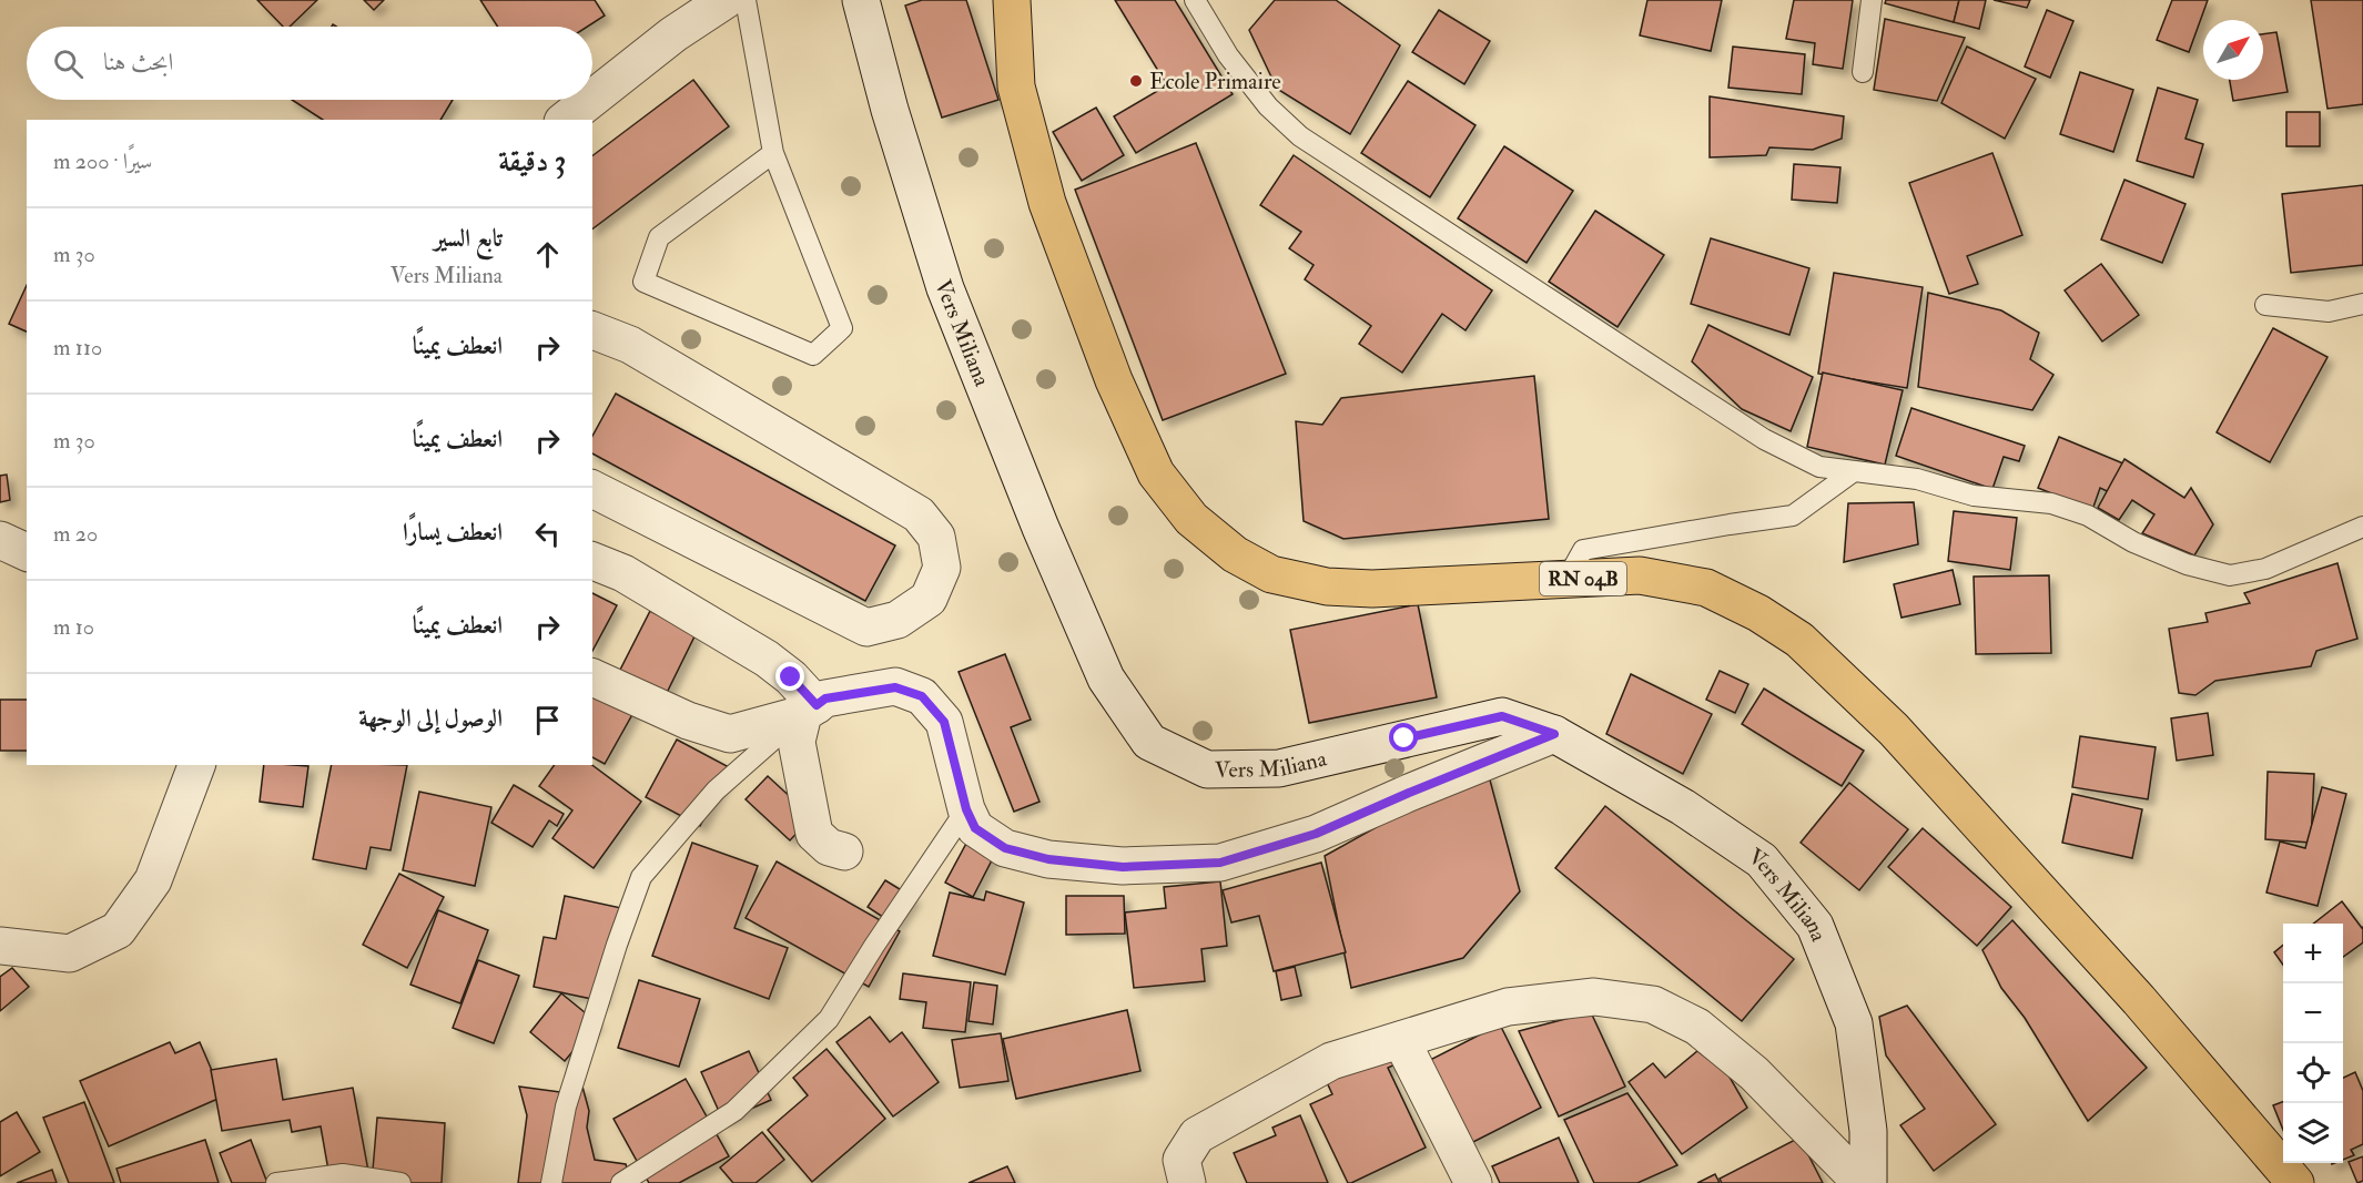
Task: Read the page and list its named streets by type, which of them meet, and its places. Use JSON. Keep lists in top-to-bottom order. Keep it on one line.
{"streets":{"main road":["RN 04B"],"street":["Vers Miliana"]},"places":["Ecole Primaire"],"north":"top right","page":{"search":"ابحث هنا","heading":["3 دقيقة","سيرًا · 200 m"],"list":[["تابع السير","Vers Miliana","30 m"],["انعطف يمينًا","110 m"],["انعطف يمينًا","30 m"],["انعطف يسارًا","20 m"],["انعطف يمينًا","10 m"],"الوصول إلى الوجهة"],"map_buttons":["+","−"]}}
